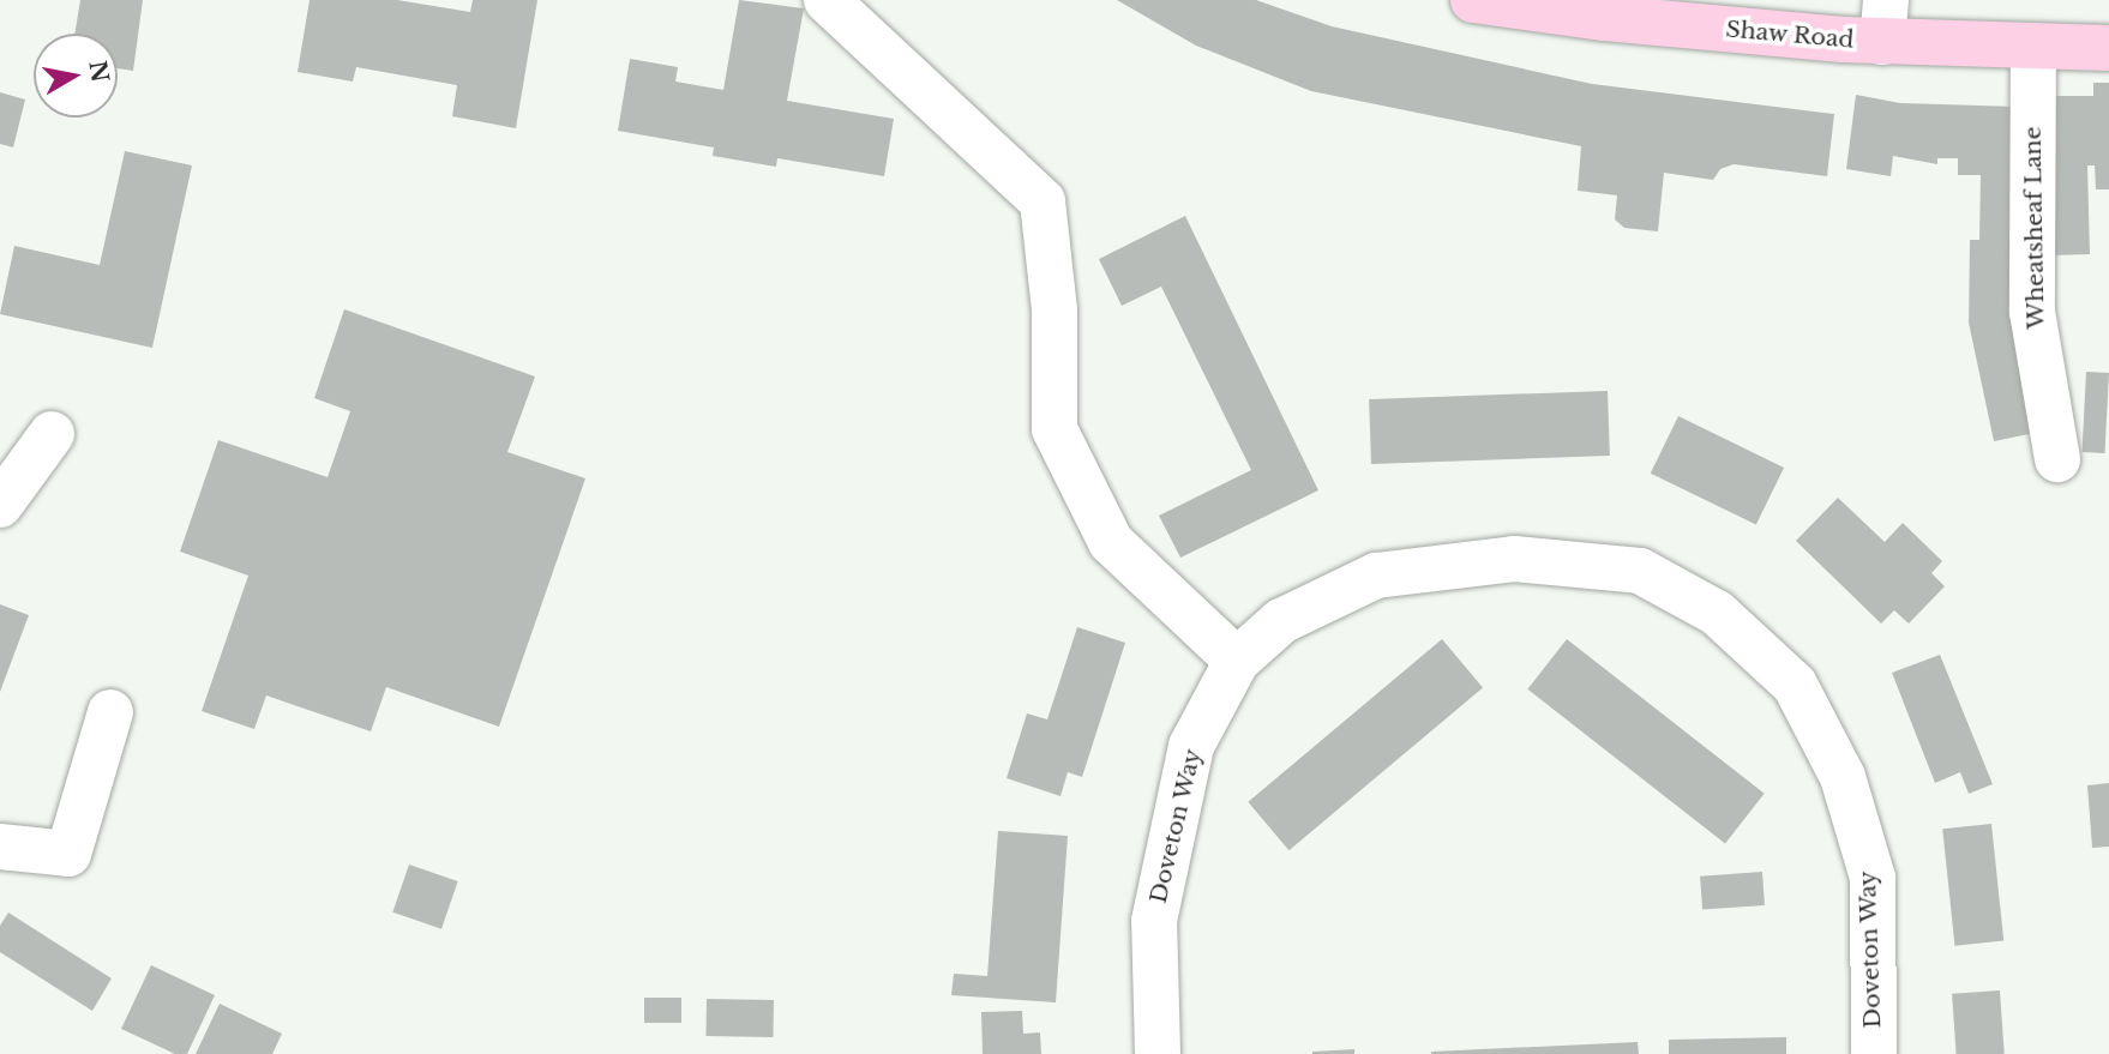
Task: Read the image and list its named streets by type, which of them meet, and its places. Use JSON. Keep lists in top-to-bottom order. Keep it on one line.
{"streets":{"main road":["Shaw Road"],"street":["Wheatsheaf Lane","Doveton Way"]},"crossings":[["Shaw Road","Wheatsheaf Lane"]],"north":"right"}
